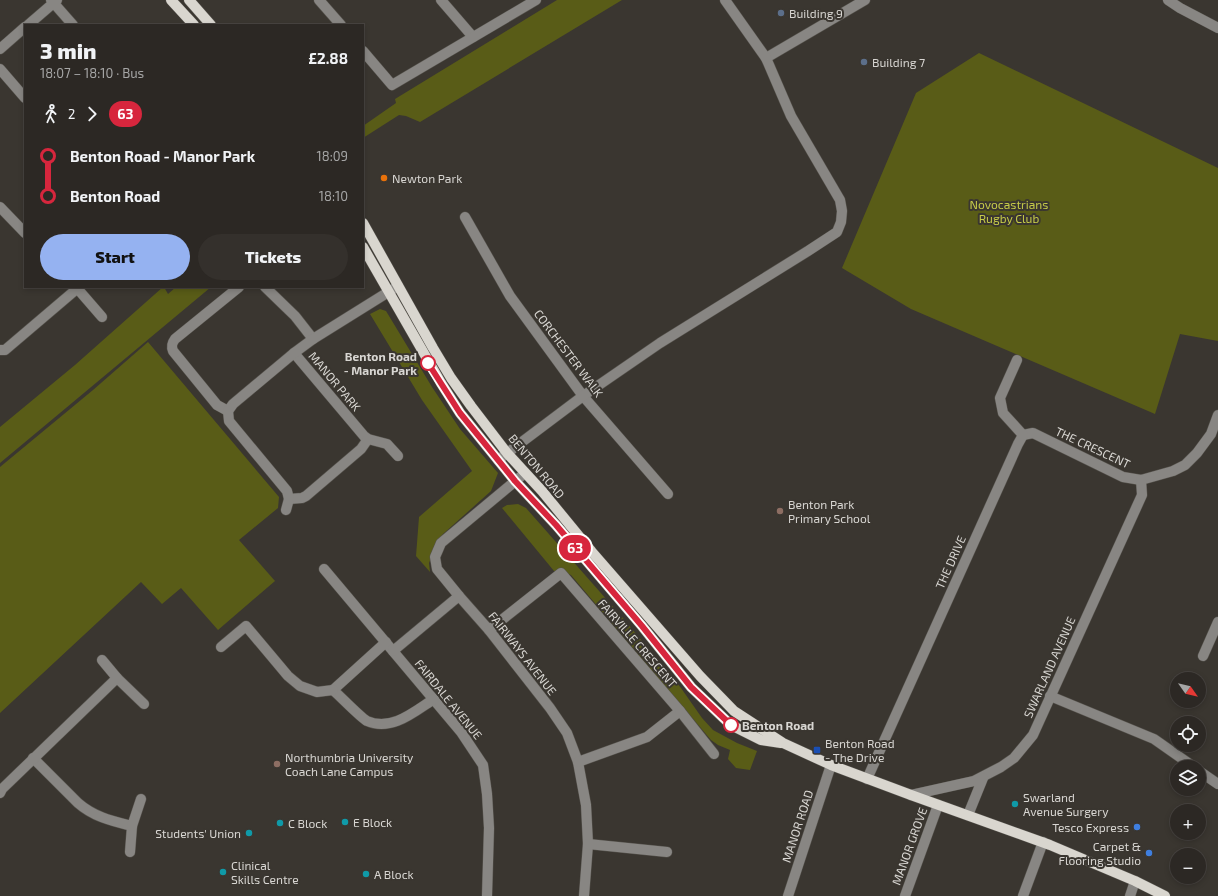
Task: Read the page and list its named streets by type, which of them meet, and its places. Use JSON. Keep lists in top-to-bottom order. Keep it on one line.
{"streets":{"main road":["BENTON ROAD"],"street":["CORCHESTER WALK","MANOR PARK","THE CRESCENT","THE DRIVE","FAIRVILLE CRESCENT","FAIRWAYS AVENUE","SWARLAND AVENUE","FAIRDALE AVENUE","MANOR ROAD","MANOR GROVE"]},"crossings":[["MANOR PARK","BENTON ROAD"],["THE CRESCENT","THE DRIVE"],["THE CRESCENT","SWARLAND AVENUE"],["BENTON ROAD","THE DRIVE"],["BENTON ROAD","FAIRWAYS AVENUE"],["BENTON ROAD","SWARLAND AVENUE"],["BENTON ROAD","MANOR ROAD"],["BENTON ROAD","MANOR GROVE"],["FAIRVILLE CRESCENT","FAIRWAYS AVENUE"]],"parks":["Novocastrians Rugby Club"],"places":{"other":["Building 9","Building 7","Newton Park","Benton Road - Manor Park","Benton Park Primary School","Benton Road","Northumbria University Coach Lane Campus","Swarland Avenue Surgery","E Block","C Block","Tesco Express","Students' Union","Carpet & Flooring Studio","Clinical Skills Centre","A Block"],"transit":["Benton Road - The Drive"]},"lines":["bus line 63"],"north":"bottom right","page":{"on_map":"63","heading":["3 min","18:07 – 18:10 · Bus","£2.88"],"legs":["2","63"],"list":[{"name":"Benton Road - Manor Park","value":"18:09"},{"name":"Benton Road","value":"18:10"}],"buttons":["Start","Tickets"],"map_buttons":["+","−"]}}
